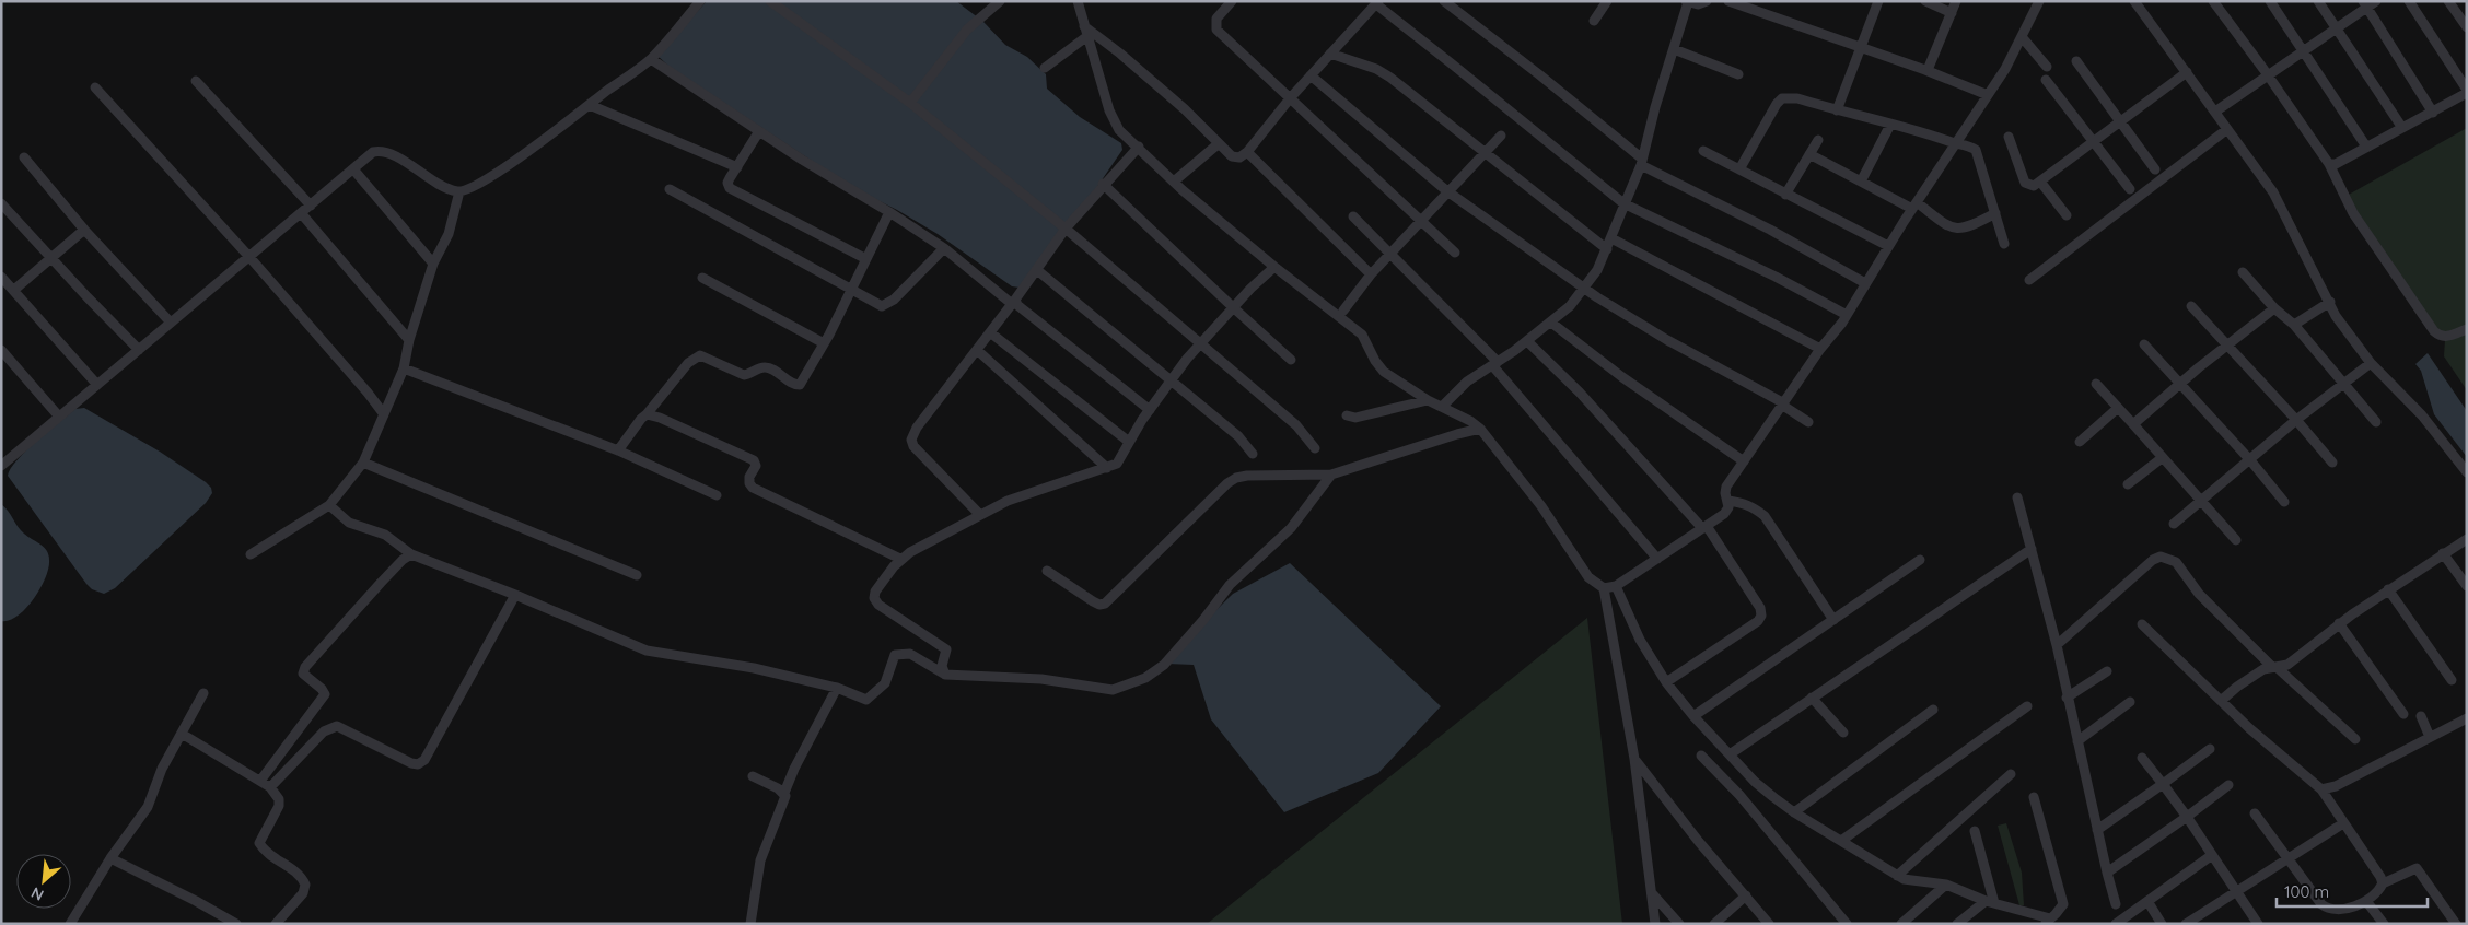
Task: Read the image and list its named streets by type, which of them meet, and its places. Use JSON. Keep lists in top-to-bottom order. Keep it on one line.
{"scale_bar":"100 m","north":"bottom left"}
